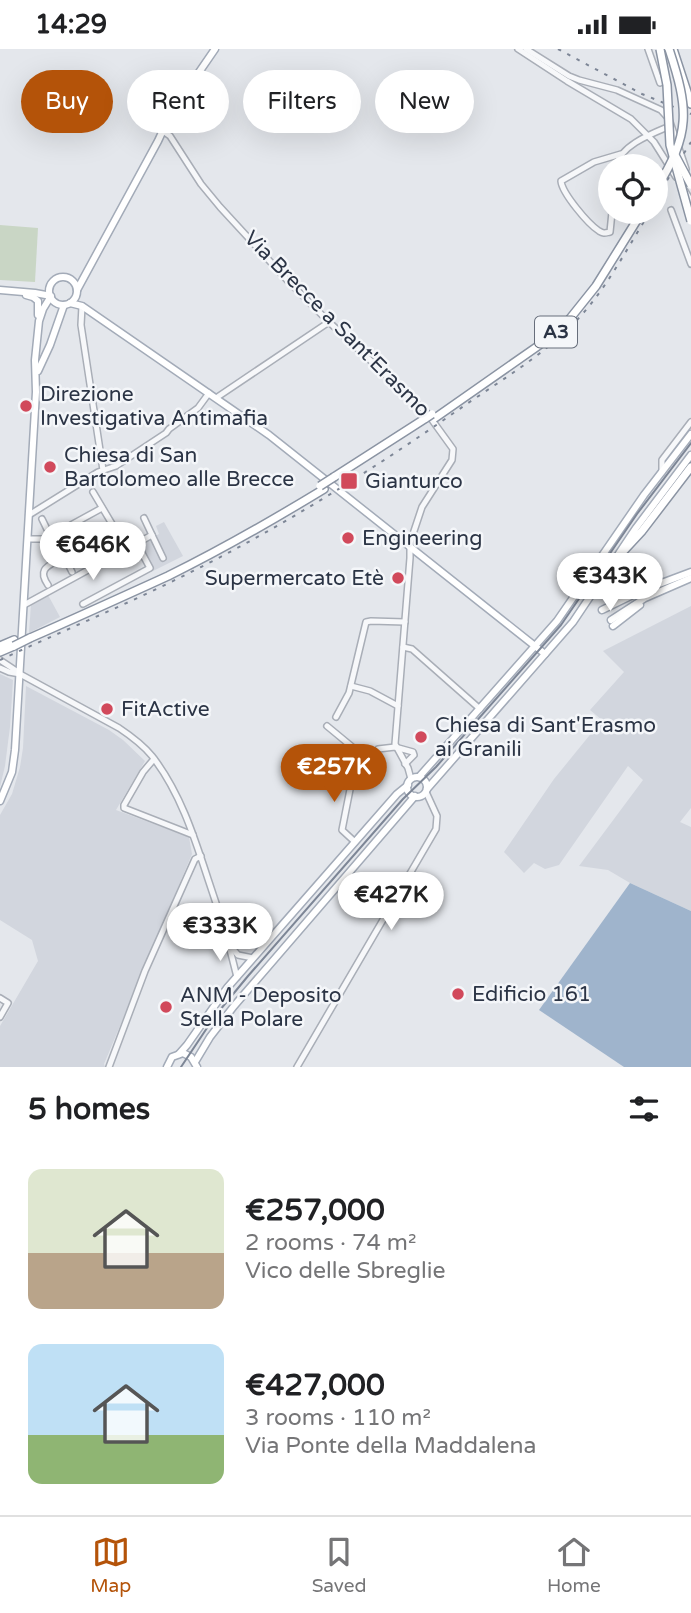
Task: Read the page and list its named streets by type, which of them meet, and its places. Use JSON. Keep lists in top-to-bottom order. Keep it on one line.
{"streets":{"highway":["A3"],"street":["Via Brecce a Sant'Erasmo"]},"places":{"other":["Direzione Investigativa Antimafia","Chiesa di San Bartolomeo alle Brecce","Engineering","Supermercato Etè","FitActive","Chiesa di Sant'Erasmo ai Granili","Edificio 161","ANM - Deposito Stella Polare"],"transit":["Gianturco"]},"page":{"status":"14:29","chip":["Buy","Rent","Filters","New"],"price":["€646K","€343K","€257K","€427K","€333K"],"heading":"5 homes","list":[{"name":"€257,000","note":"2 rooms · 74 m² · Vico delle Sbreglie"},{"name":"€427,000","note":"3 rooms · 110 m² · Via Ponte della Maddalena"}],"tabs":["Map","Saved","Home"]}}
